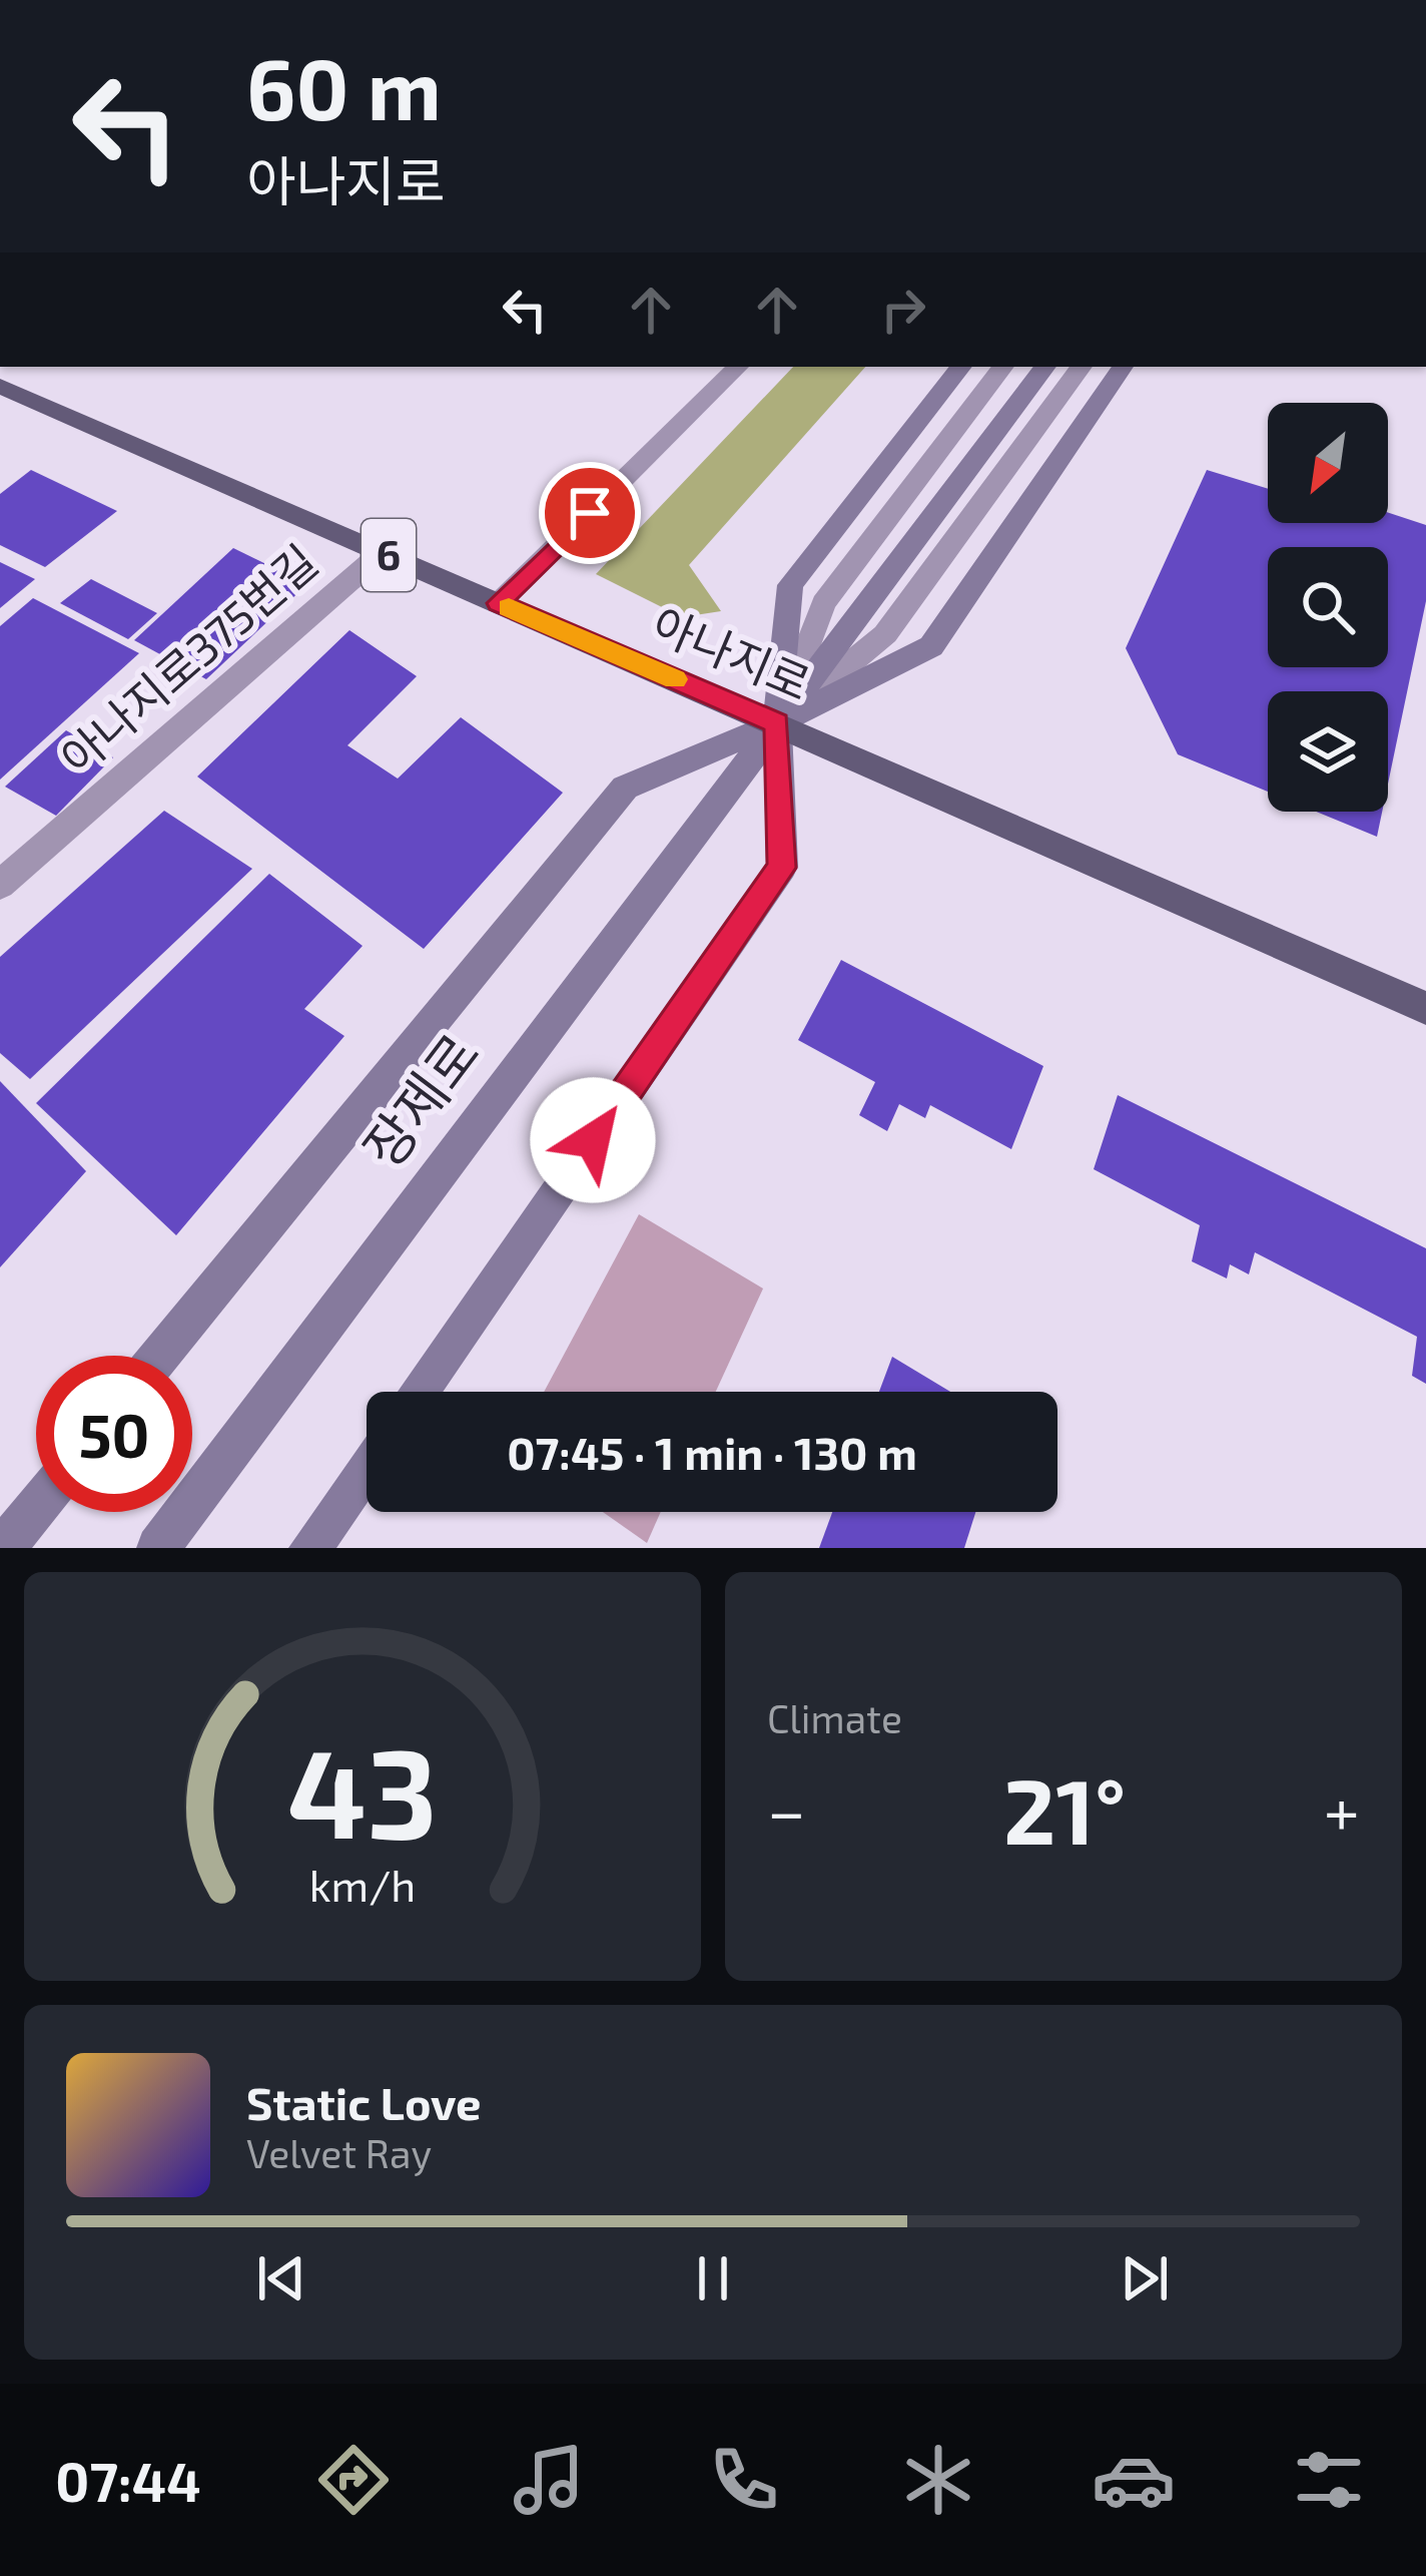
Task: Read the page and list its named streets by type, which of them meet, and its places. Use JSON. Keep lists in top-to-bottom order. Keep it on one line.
{"streets":{"main road":["6","아나지로","장제로"],"street":["아나지로375번길"]},"crossings":[["아나지로","아나지로375번길"],["아나지로","장제로"]],"north":"bottom left","page":{"turn":["60 m","아나지로"],"limit":"50","trip":"07:45 · 1 min · 130 m","tile":"Climate","heat":["−","21°","+"],"song":["Static Love","Velvet Ray"],"tabs":"07:44","gauge":["43","km/h"]}}
